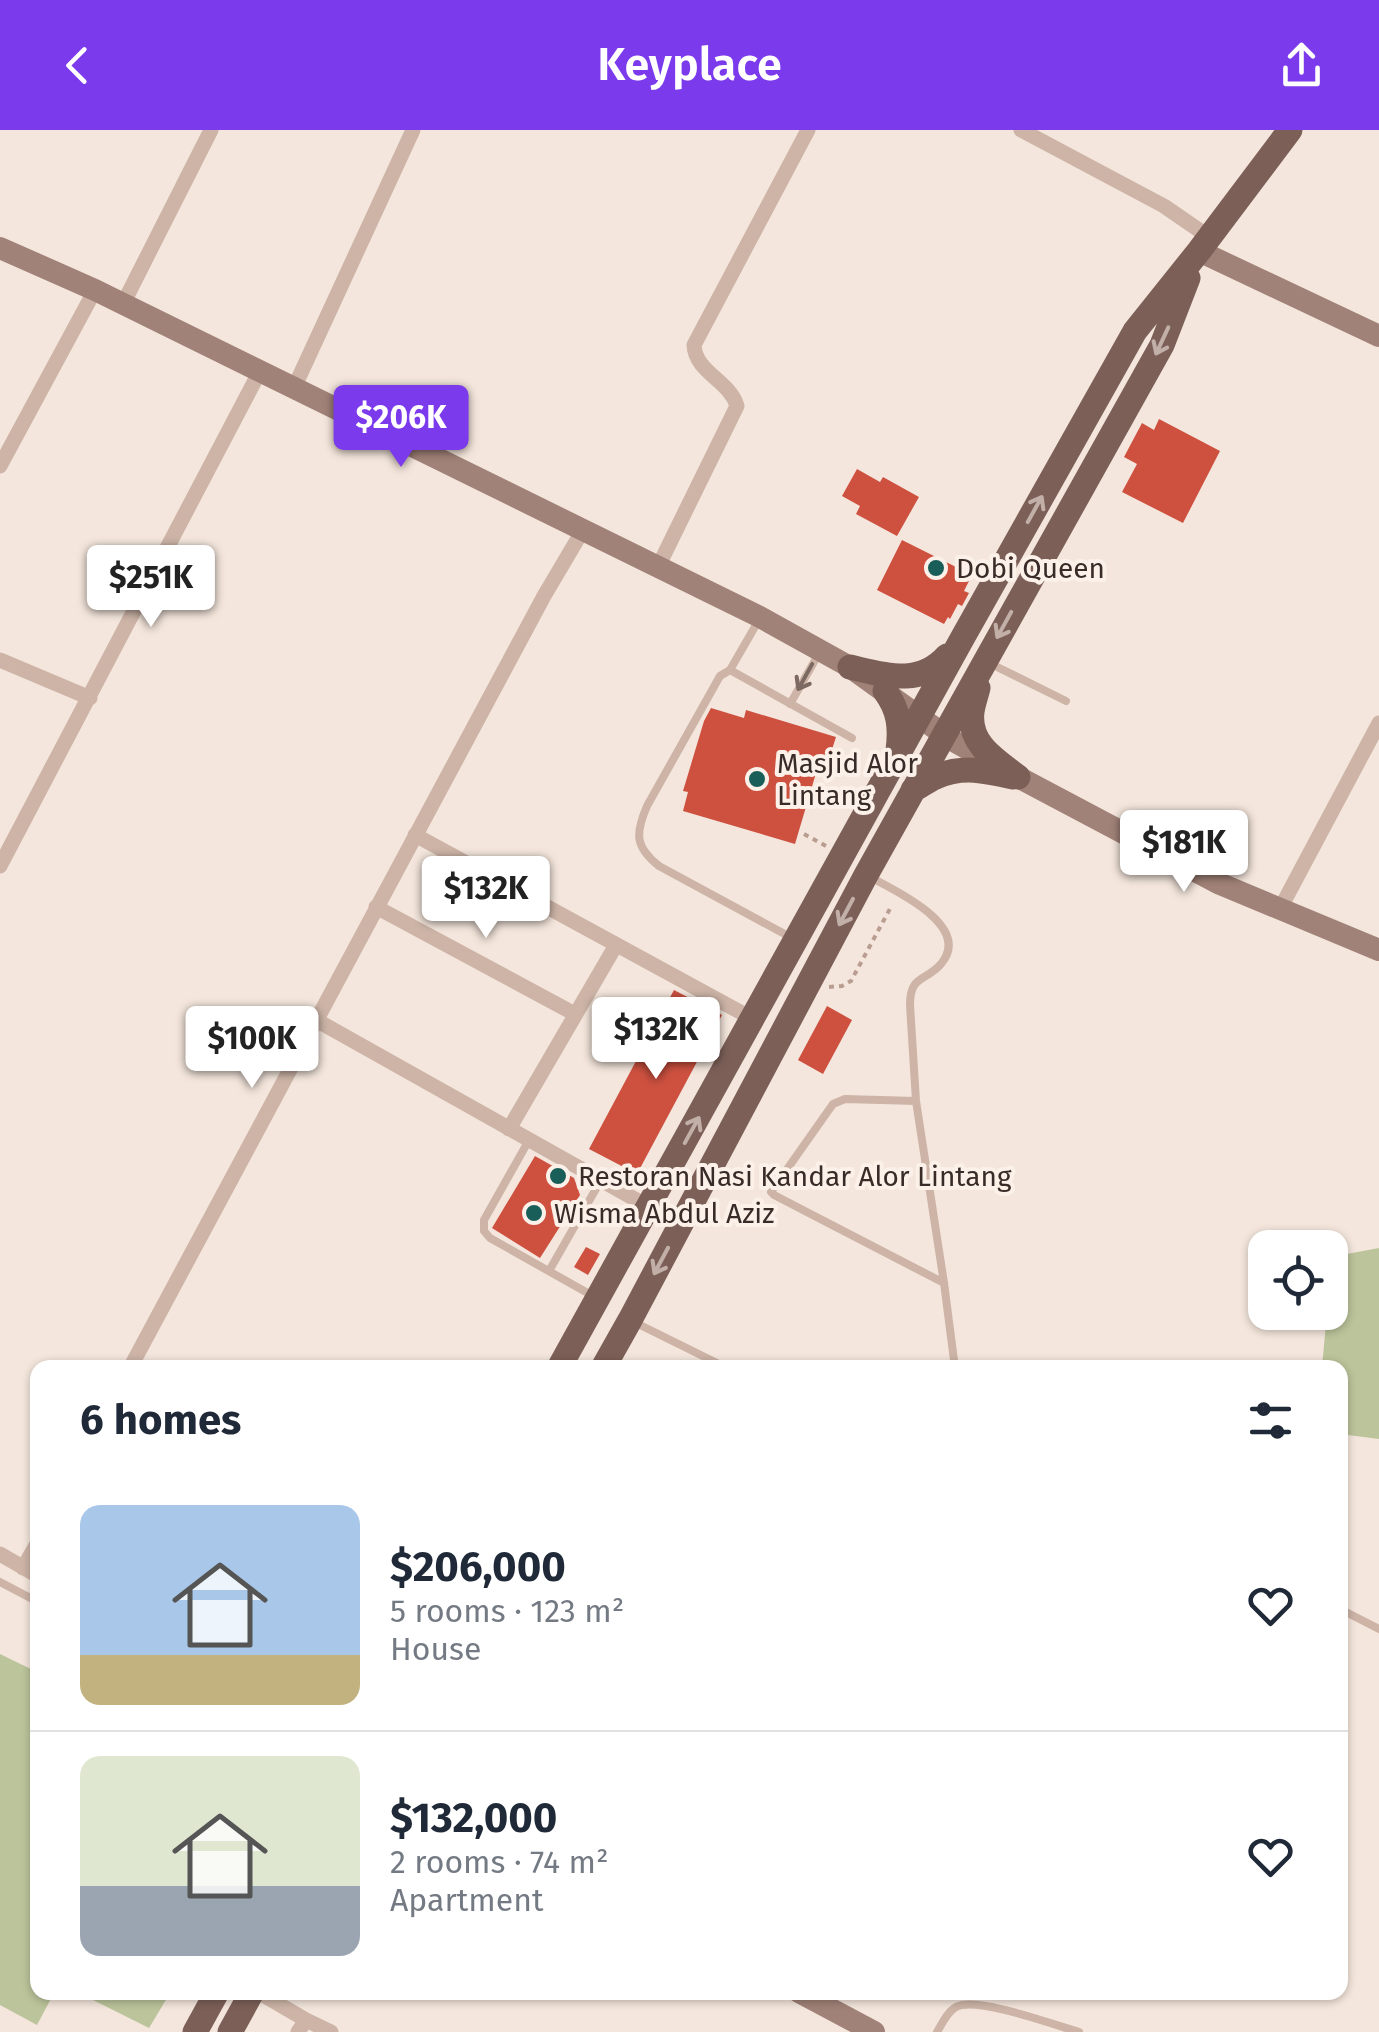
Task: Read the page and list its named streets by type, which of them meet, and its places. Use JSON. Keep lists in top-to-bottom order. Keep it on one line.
{"places":["Dobi Queen","Masjid Alor Lintang","Restoran Nasi Kandar Alor Lintang","Wisma Abdul Aziz"],"page":{"header":"Keyplace","price":["$206K","$251K","$181K","$132K","$132K","$100K"],"heading":"6 homes","list":[{"name":"$206,000","note":"5 rooms · 123 m² · House"},{"name":"$132,000","note":"2 rooms · 74 m² · Apartment"}]}}
